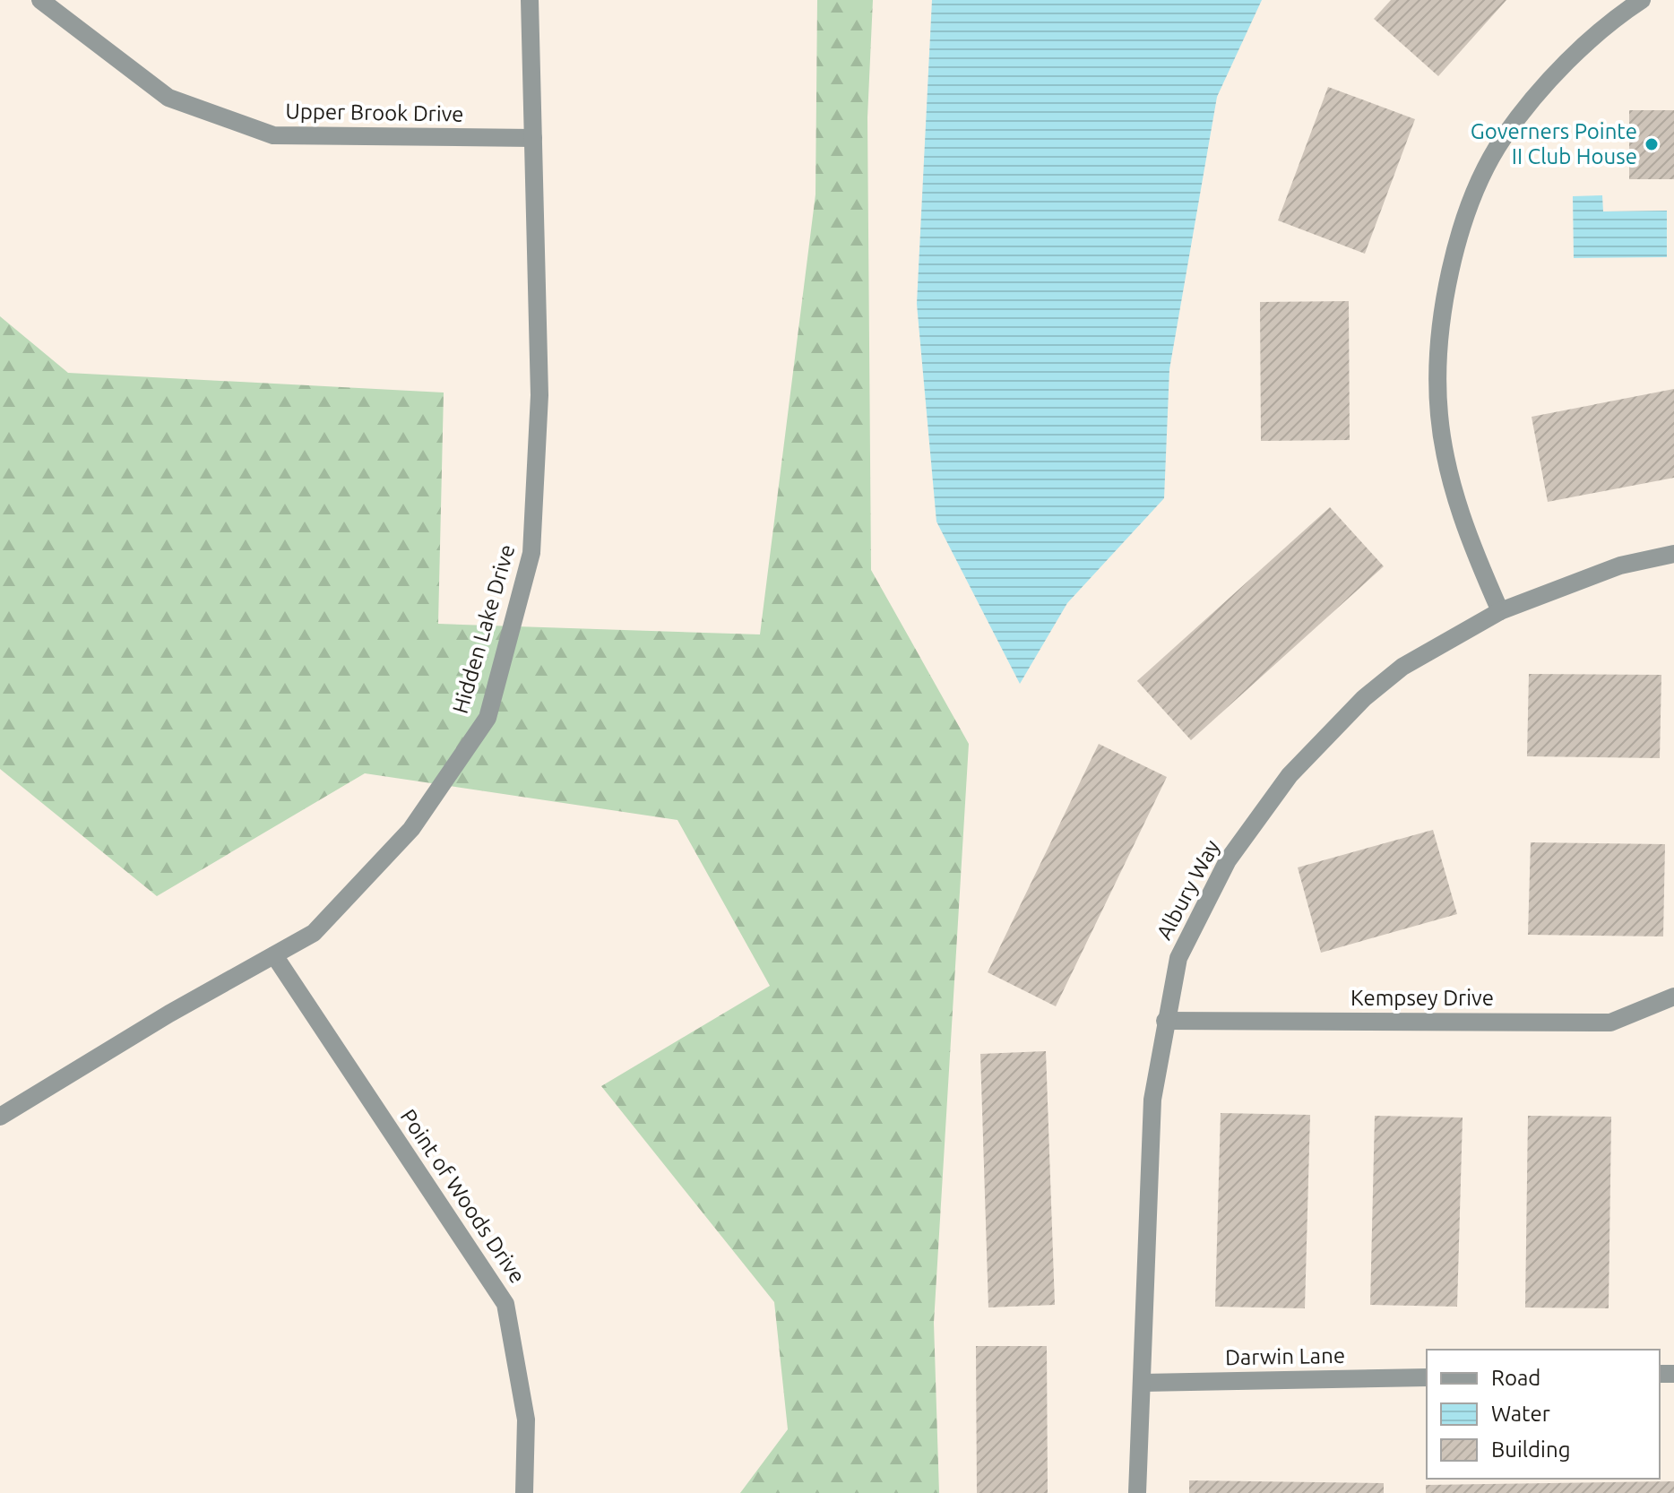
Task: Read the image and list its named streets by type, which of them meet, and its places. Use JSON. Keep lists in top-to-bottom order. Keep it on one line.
{"streets":{"street":["Upper Brook Drive","Hidden Lake Drive","Albury Way","Kempsey Drive","Point of Woods Drive","Darwin Lane"]},"crossings":[["Upper Brook Drive","Hidden Lake Drive"],["Hidden Lake Drive","Point of Woods Drive"],["Albury Way","Kempsey Drive"],["Albury Way","Darwin Lane"]],"places":["Governers Pointe II Club House"],"legend":["Road","Water","Building"]}
